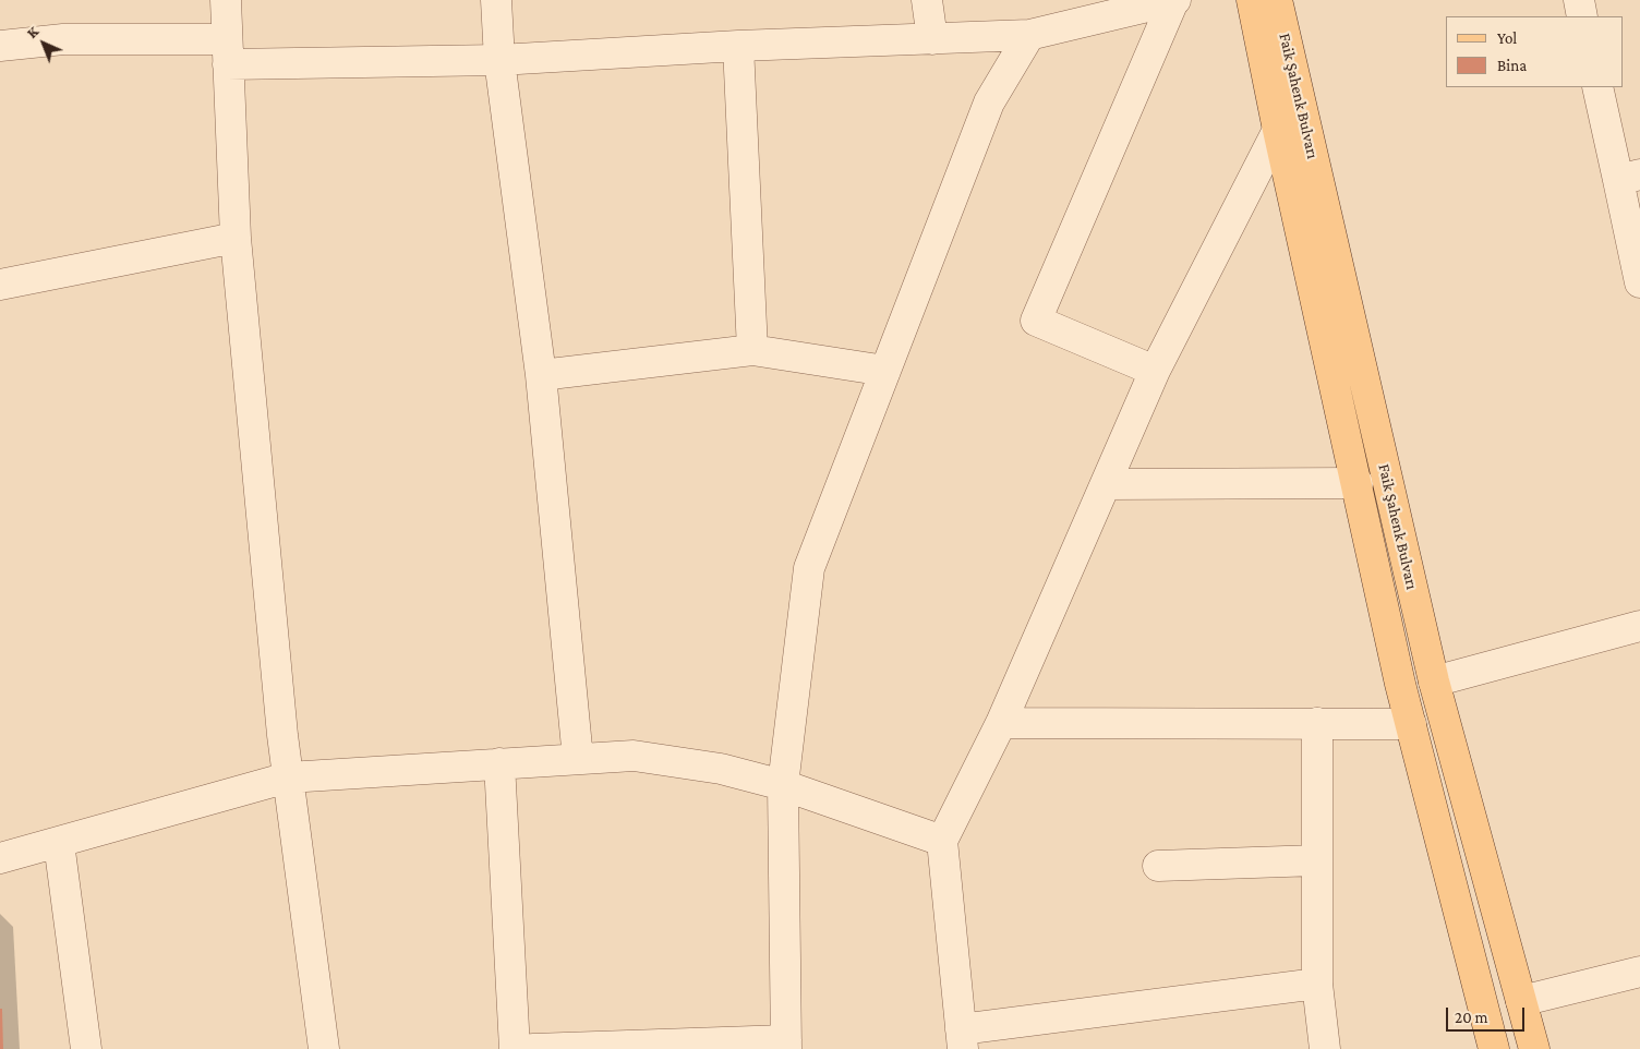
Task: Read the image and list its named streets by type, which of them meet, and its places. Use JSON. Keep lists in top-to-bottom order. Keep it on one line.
{"streets":{"main road":["Faik Şahenk Bulvarı"]},"legend":["Yol","Bina"],"scale_bar":"20 m","north":"top left"}
